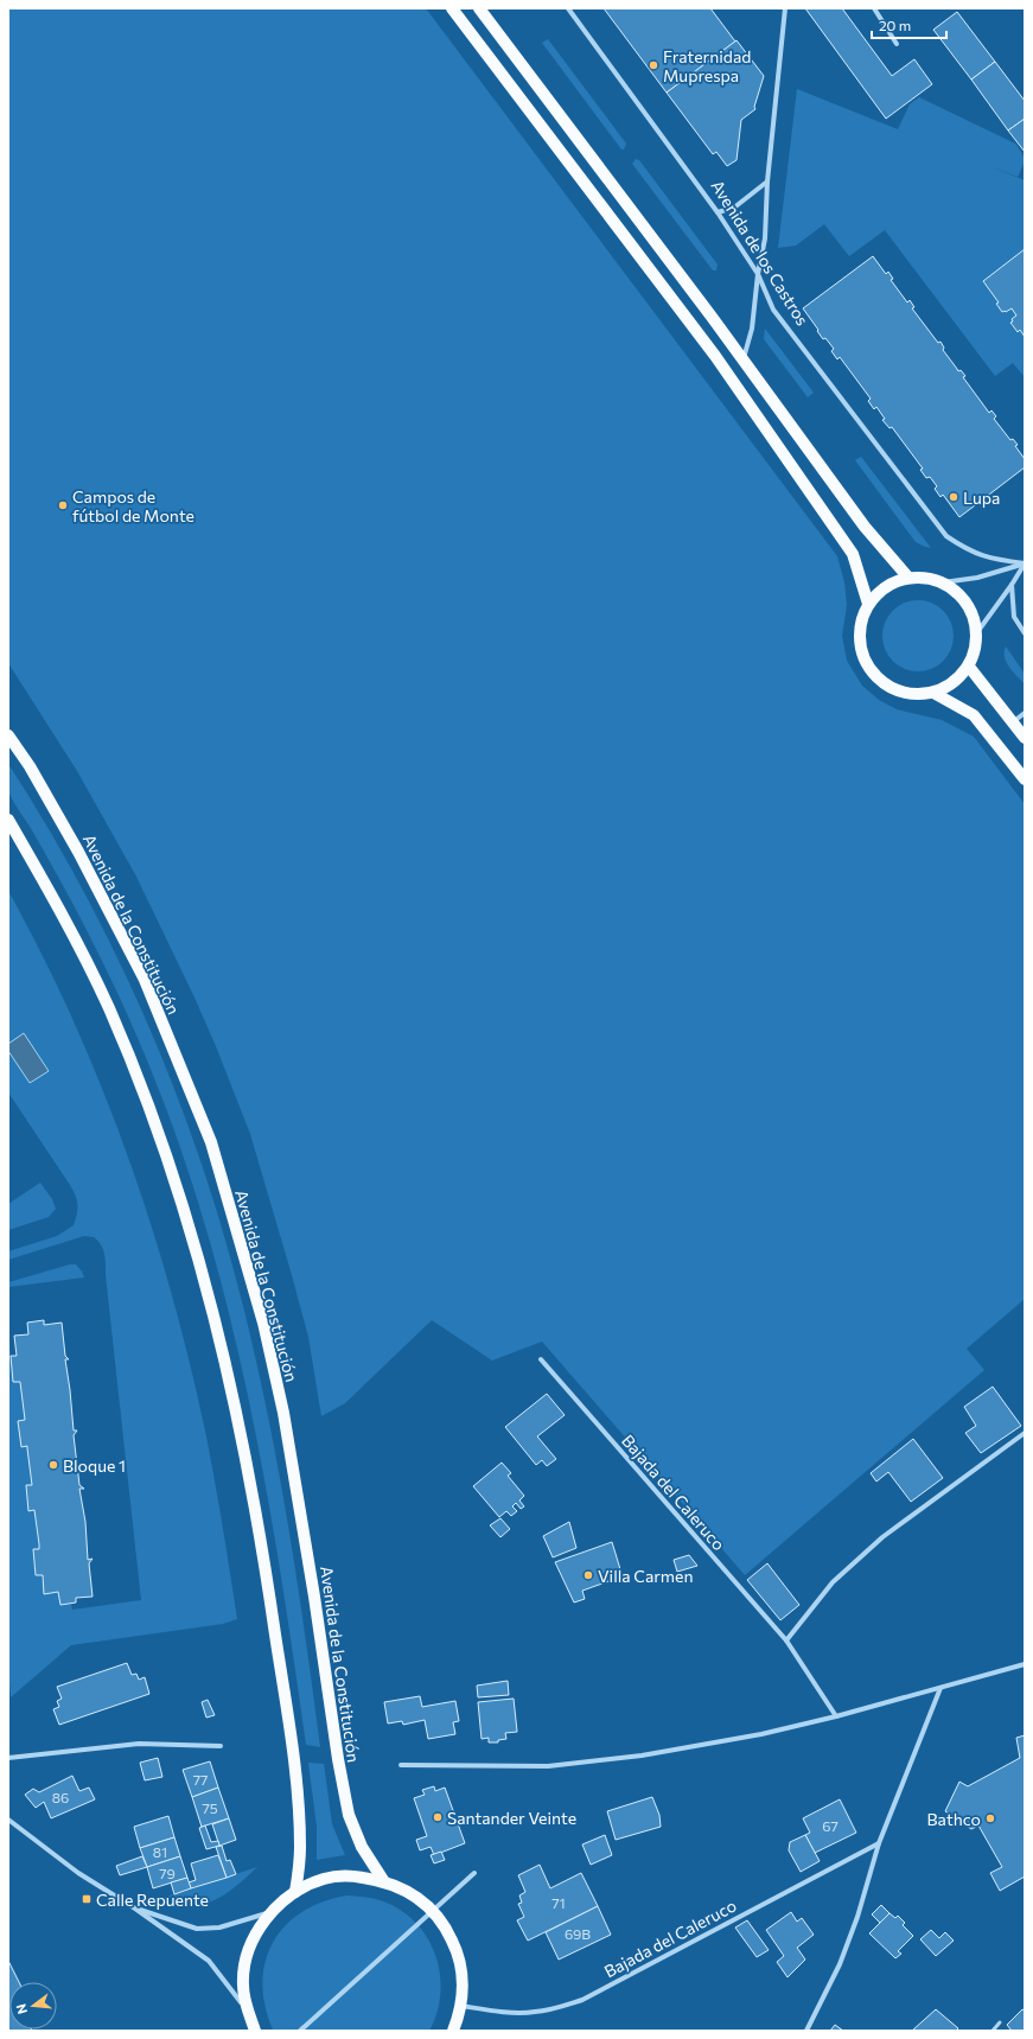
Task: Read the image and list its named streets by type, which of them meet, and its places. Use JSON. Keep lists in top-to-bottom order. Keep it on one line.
{"streets":{"main road":["Avenida de la Constitución"],"street":["Avenida de los Castros","Bajada del Caleruco"]},"places":{"other":["Fraternidad Muprespa","Lupa","Campos de fútbol de Monte","Bloque 1","Villa Carmen","Santander Veinte","Bathco"],"transit":["Calle Repuente"]},"house_numbers":["77","86","75","67","81","79","71","69B"],"scale_bar":"20 m","north":"left"}
